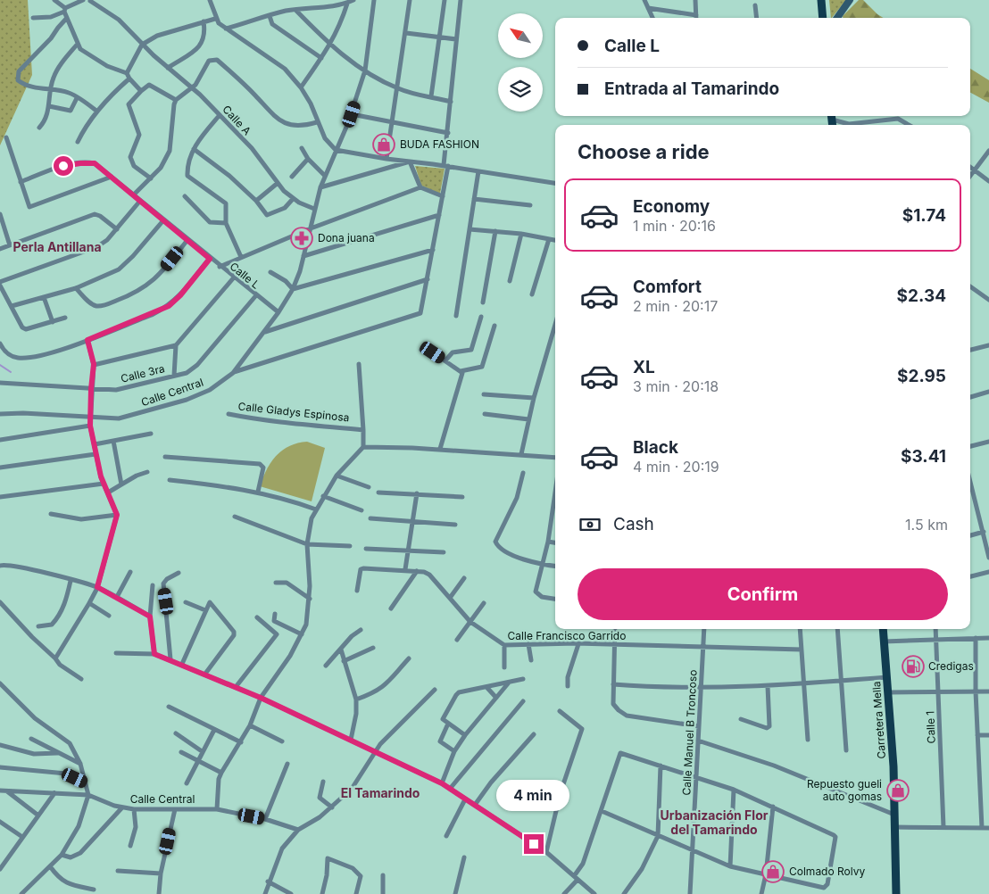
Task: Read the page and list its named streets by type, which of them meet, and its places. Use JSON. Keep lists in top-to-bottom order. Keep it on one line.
{"streets":{"main road":["Carretera Mella"],"street":["Calle A","Calle L","Calle 3ra","Calle Central","Calle Gladys Espinosa","Calle Francisco Garrido","Calle 1","Calle Manuel B Troncoso"]},"crossings":[["Calle A","Calle Central"],["Calle L","Calle 3ra"],["Calle L","Calle Central"],["Calle Francisco Garrido","Calle Manuel B Troncoso"]],"districts":["Perla Antillana","El Tamarindo","Urbanización Flor del Tamarindo"],"places":{"shop":["BUDA FASHION","Repuesto gueli auto gomas","Colmado Rolvy"],"pharmacy":["Dona juana"],"fuel station":["Credigas"]},"north":"top left","page":{"banner":["Calle L","Entrada al Tamarindo"],"heading":"Choose a ride","list":[{"name":"Economy","note":"1 min · 20:16","value":"$1.74"},{"name":"Comfort","note":"2 min · 20:17","value":"$2.34"},{"name":"XL","note":"3 min · 20:18","value":"$2.95"},{"name":"Black","note":"4 min · 20:19","value":"$3.41"}],"pay":["Cash","1.5 km"],"buttons":"Confirm","bubble":"4 min"}}
